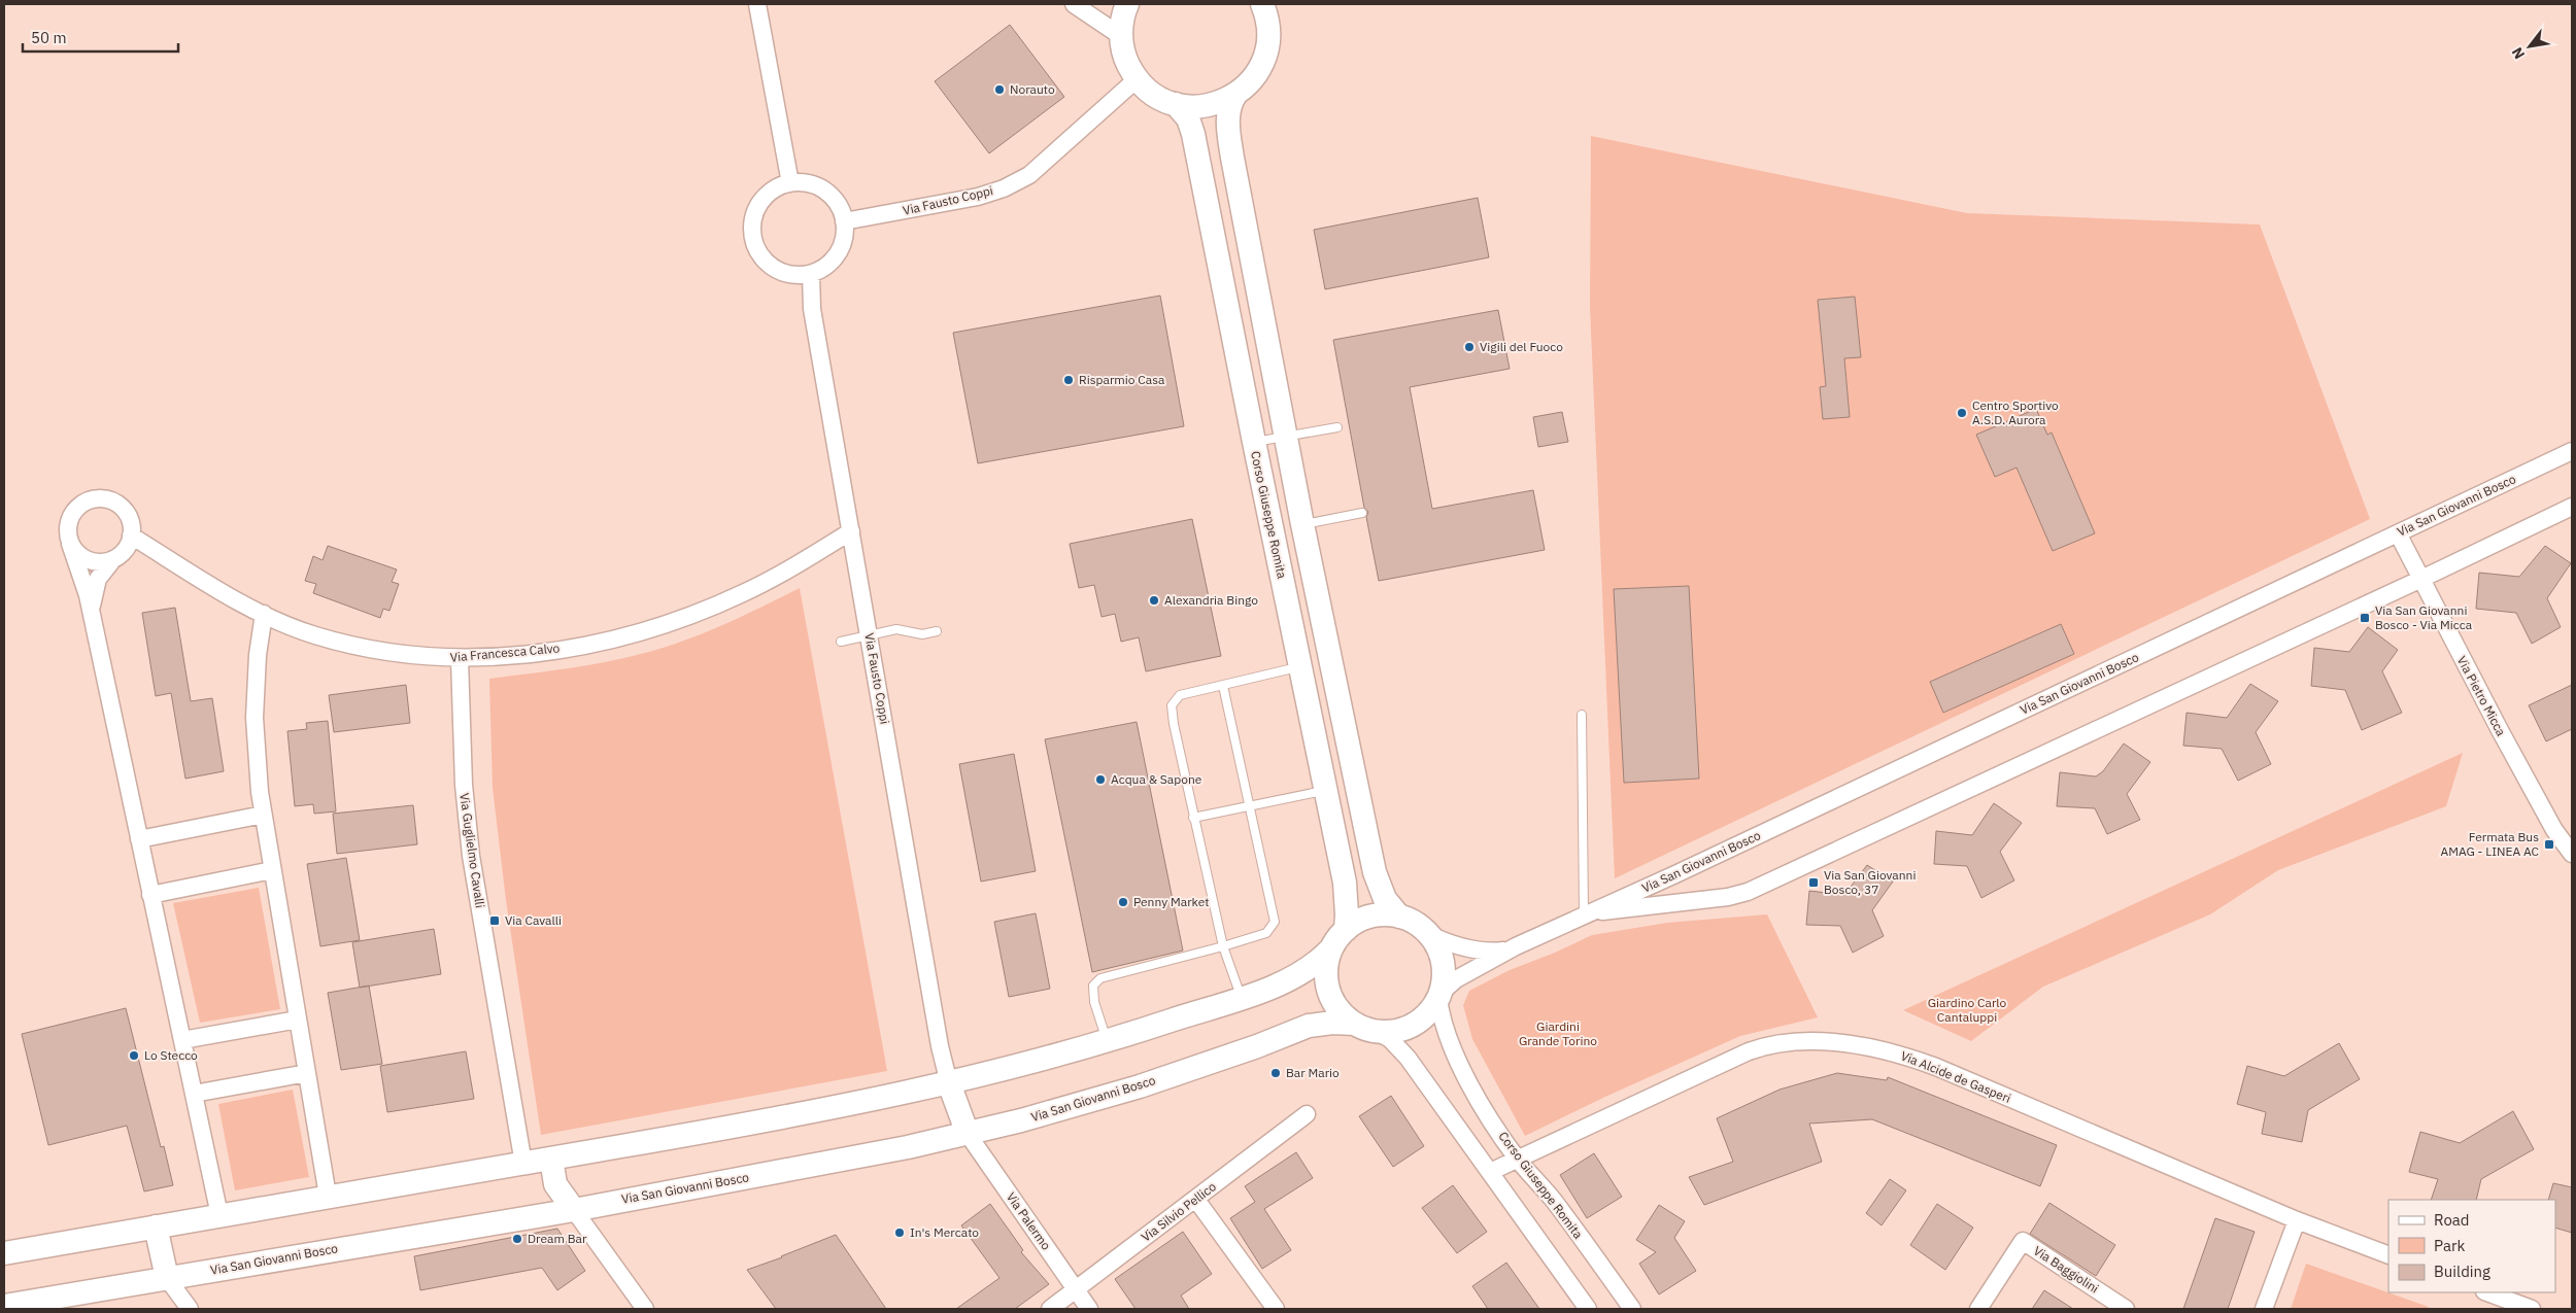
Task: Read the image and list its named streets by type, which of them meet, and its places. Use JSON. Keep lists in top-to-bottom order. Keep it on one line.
{"streets":{"main road":["Via San Giovanni Bosco","Corso Giuseppe Romita"],"street":["Via Fausto Coppi","Via Francesca Calvo","Via Pietro Micca","Via Guglielmo Cavalli","Via Alcide de Gasperi","Via Silvio Pellico","Via Palermo","Via Baggiolini"]},"crossings":[["Via Fausto Coppi","Via Francesca Calvo"],["Via San Giovanni Bosco","Corso Giuseppe Romita"],["Via San Giovanni Bosco","Via Pietro Micca"],["Via San Giovanni Bosco","Via Palermo"],["Corso Giuseppe Romita","Via Alcide de Gasperi"],["Via Francesca Calvo","Via Guglielmo Cavalli"],["Via Silvio Pellico","Via Palermo"]],"parks":["Giardino Carlo Cantaluppi","Giardini Grande Torino"],"places":{"other":["Norauto","Vigili del Fuoco","Risparmio Casa","Centro Sportivo A.S.D. Aurora","Alexandria Bingo","Acqua & Sapone","Penny Market","Lo Stecco","Bar Mario","In's Mercato","Dream Bar"],"transit":["Via San Giovanni Bosco - Via Micca","Fermata Bus AMAG - LINEA AC","Via San Giovanni Bosco, 37","Via Cavalli"]},"legend":["Road","Park","Building"],"scale_bar":"50 m","north":"bottom left"}
